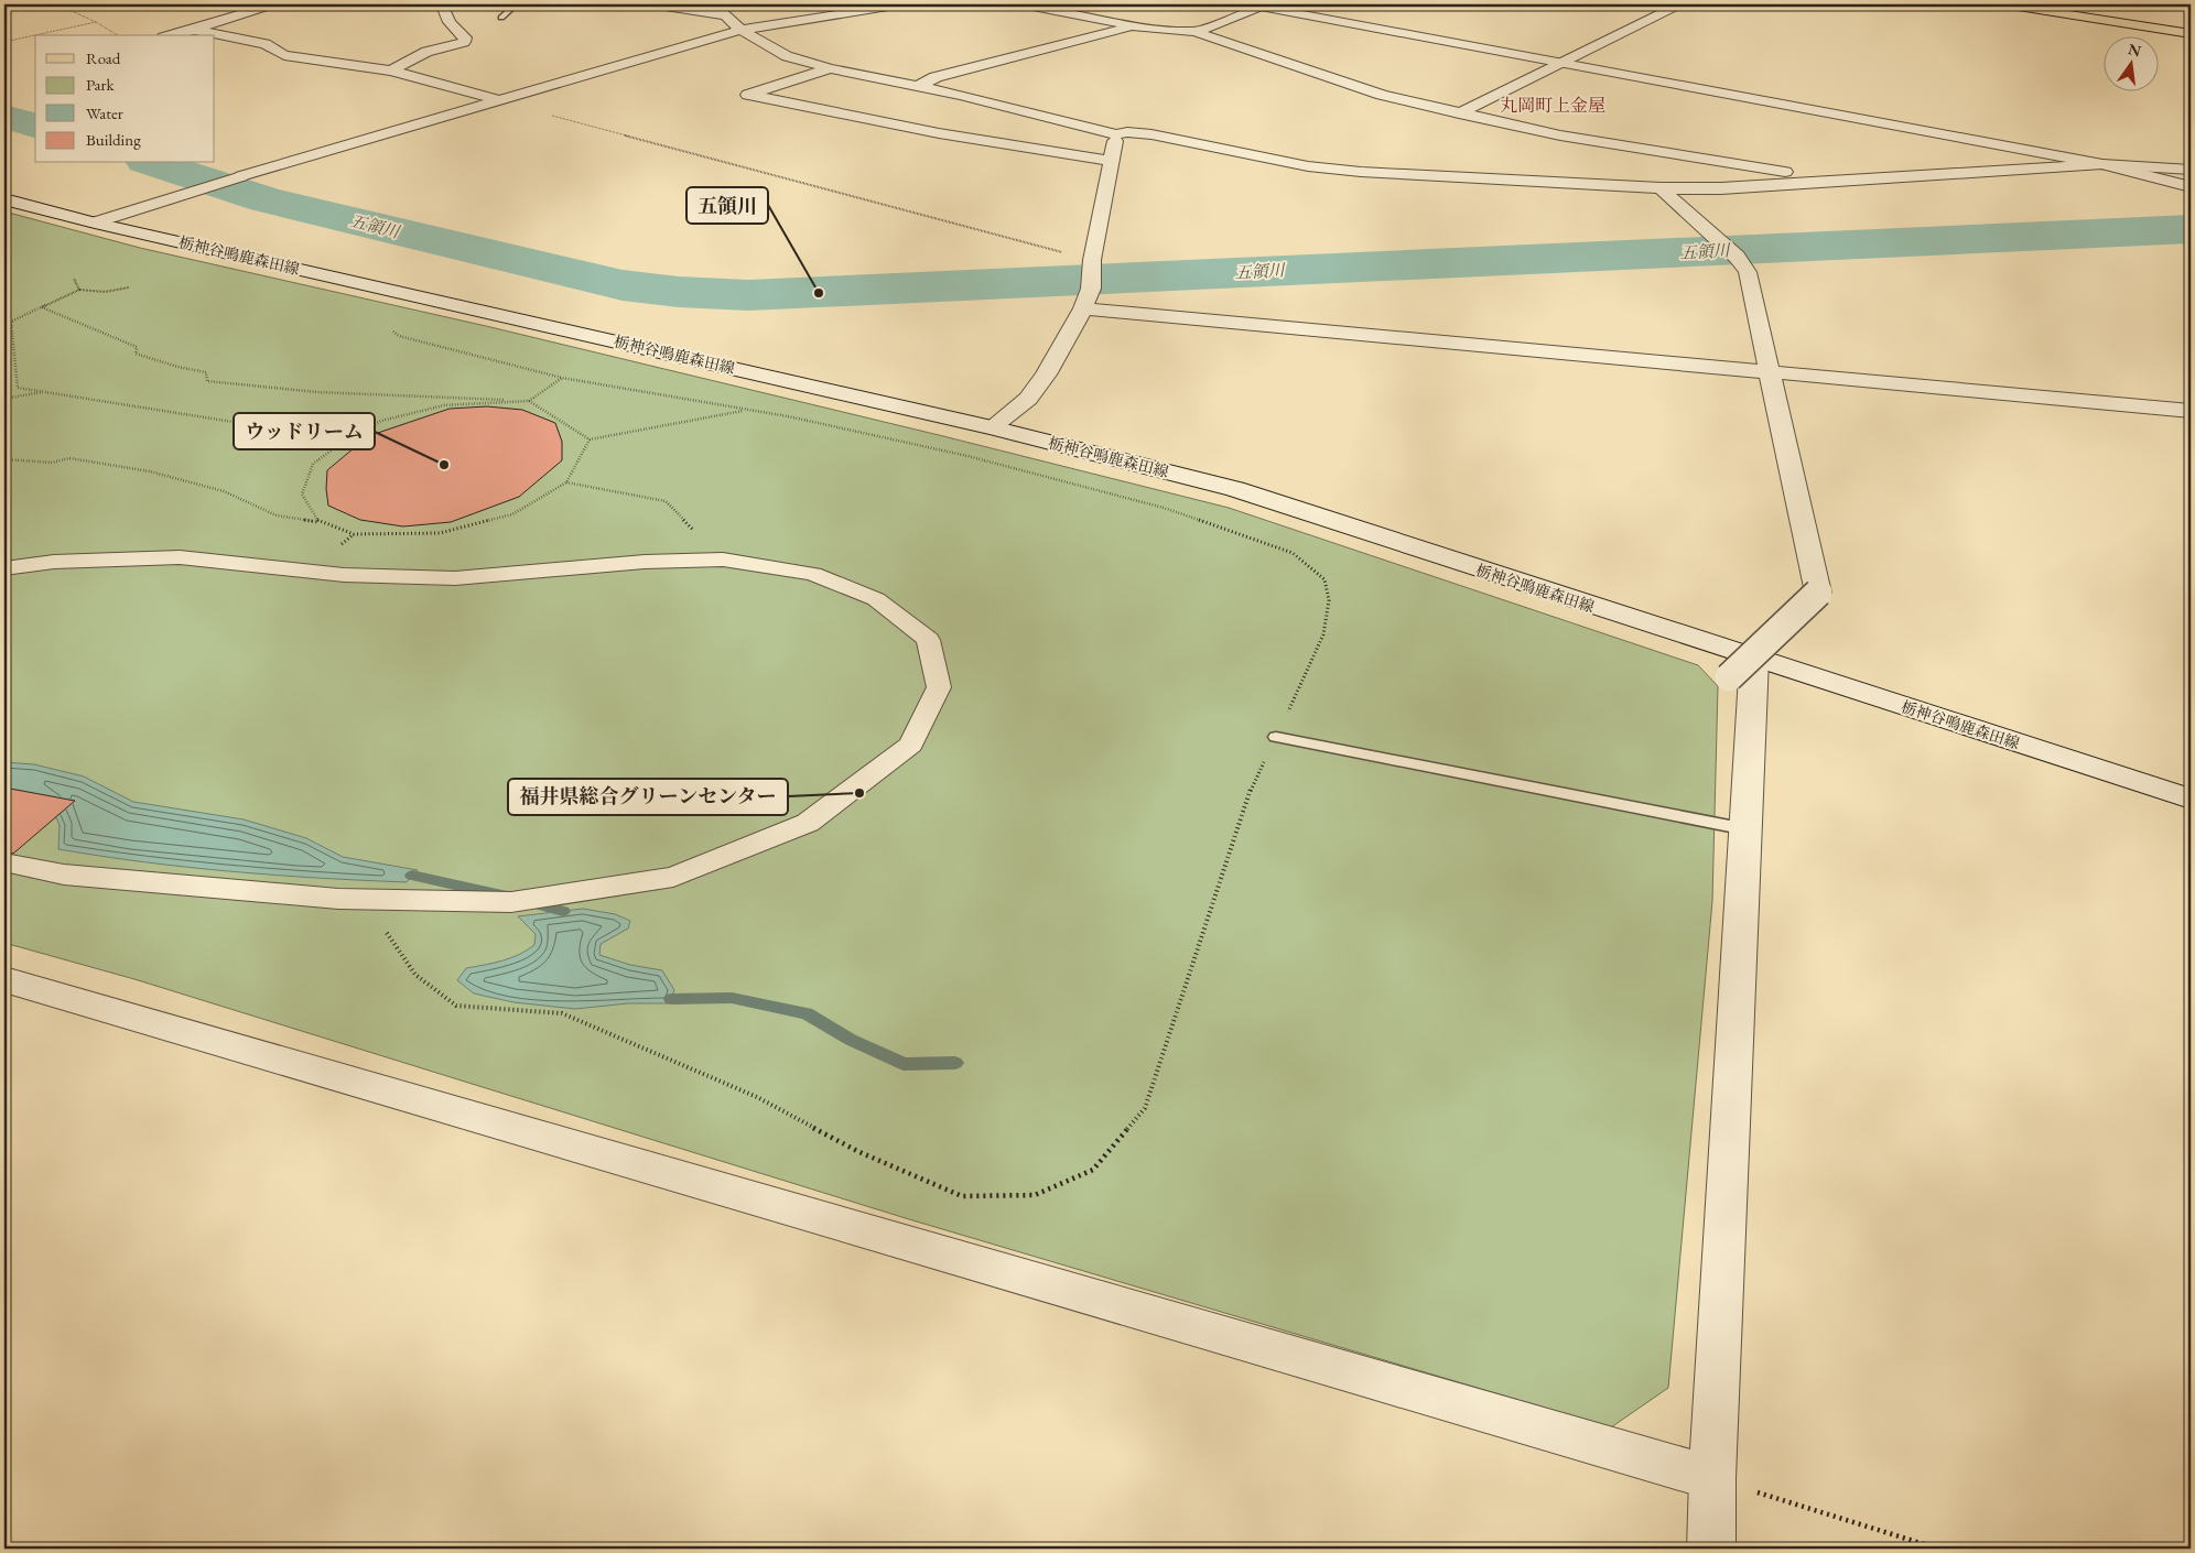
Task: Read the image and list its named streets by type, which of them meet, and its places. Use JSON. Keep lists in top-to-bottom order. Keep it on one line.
{"streets":{"street":["栃神谷鳴鹿森田線"]},"districts":["丸岡町上金屋"],"water":["五領川"],"places":["五領川","ウッドリーム","福井県総合グリーンセンター"],"legend":["Road","Park","Water","Building"],"north":"top"}
